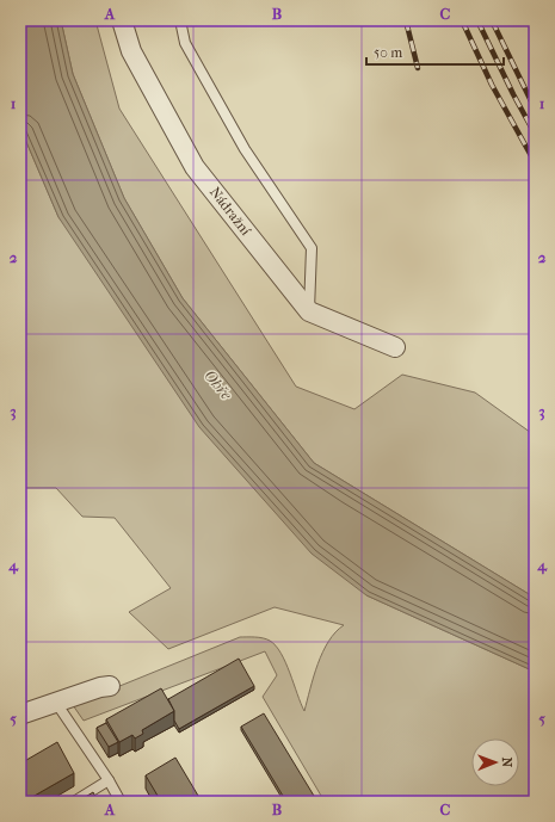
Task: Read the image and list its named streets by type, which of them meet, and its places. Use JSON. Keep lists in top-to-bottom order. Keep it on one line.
{"streets":{"street":["Nádražní"]},"water":["Ohře"],"scale_bar":"50 m","north":"right","grid":{"columns":["A","B","C"],"rows":["1","2","3","4","5"]}}
